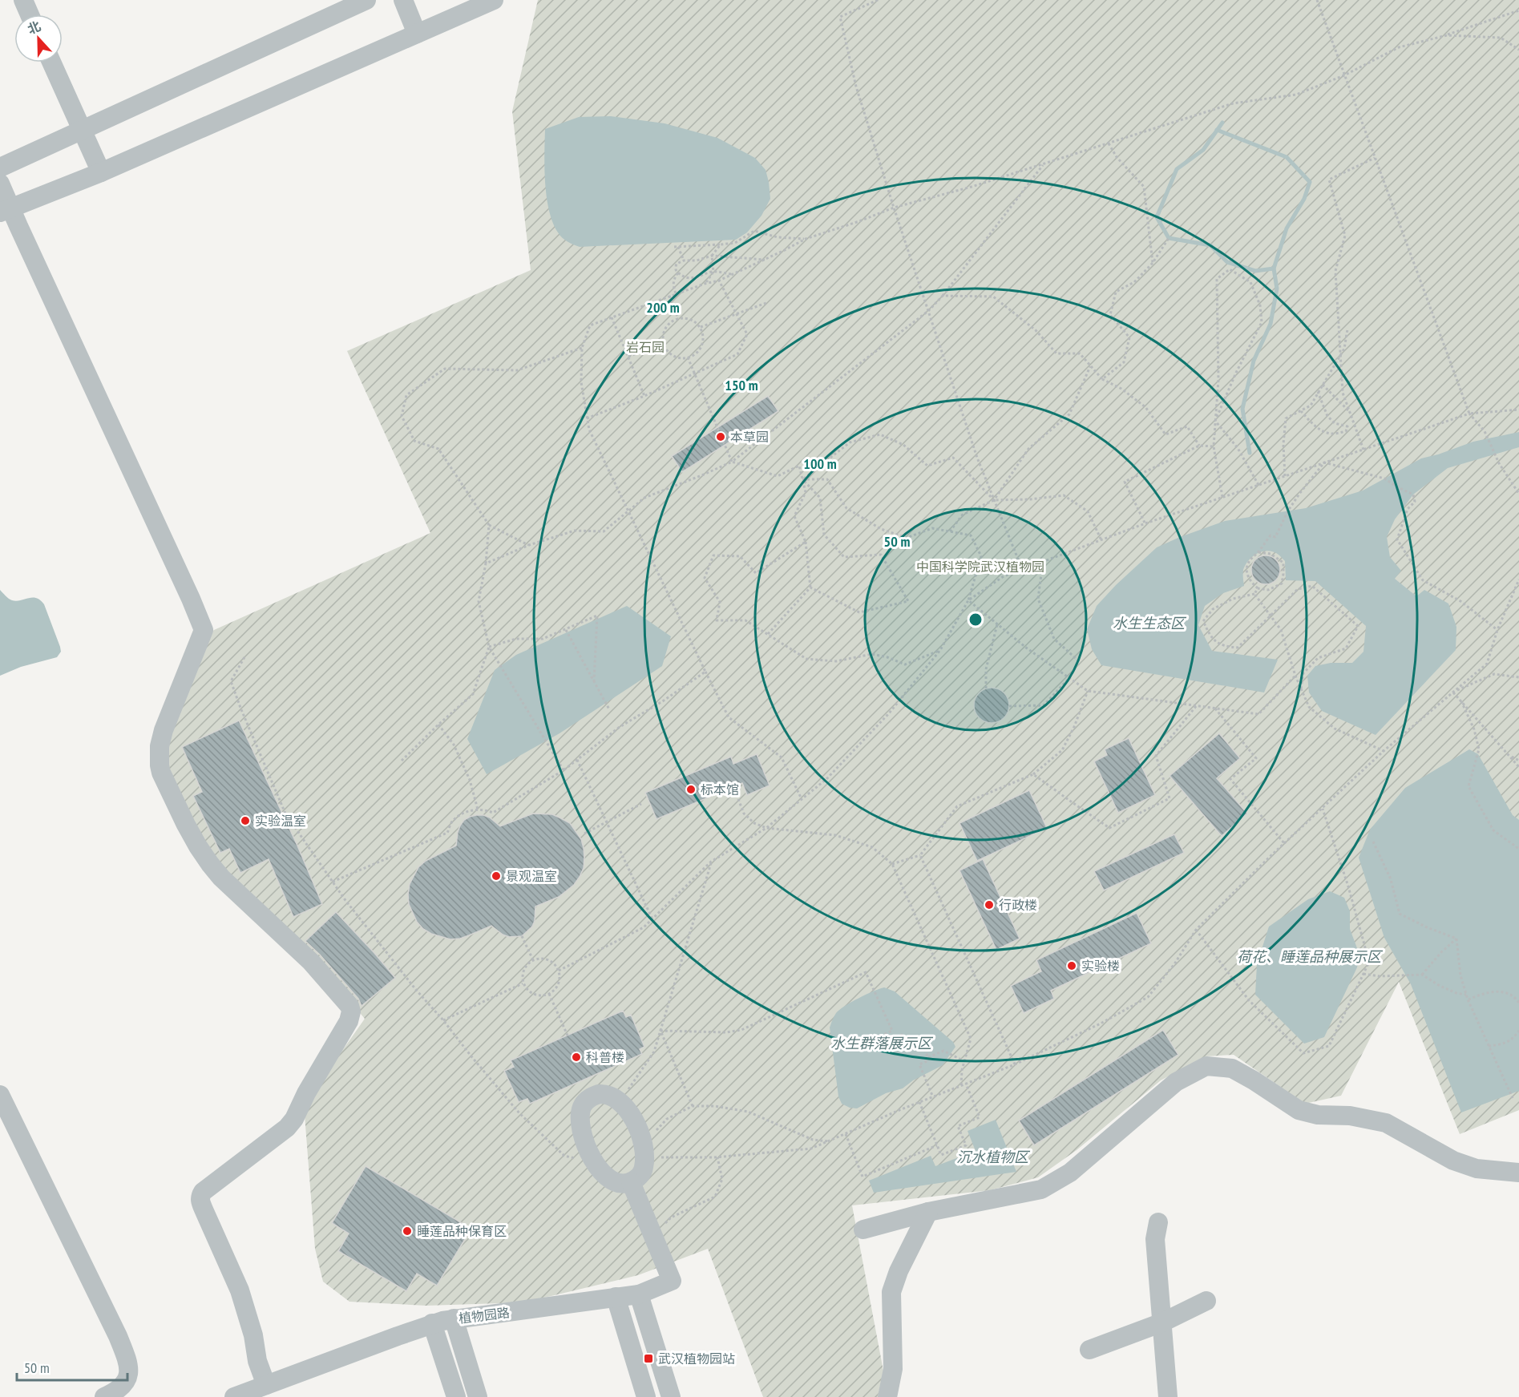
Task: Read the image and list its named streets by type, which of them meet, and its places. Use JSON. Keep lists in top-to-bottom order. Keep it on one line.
{"streets":{"street":["植物园路"]},"water":["水生生态区","荷花、睡莲品种展示区","水生群落展示区","沉水植物区"],"parks":["岩石园","中国科学院武汉植物园"],"places":{"other":["本草园","标本馆","实验温室","景观温室","行政楼","实验楼","科普楼","睡莲品种保育区"],"transit":["武汉植物园站"]},"scale_bar":"50 m","north":"top","rings":["200 m","150 m","100 m","50 m"]}
